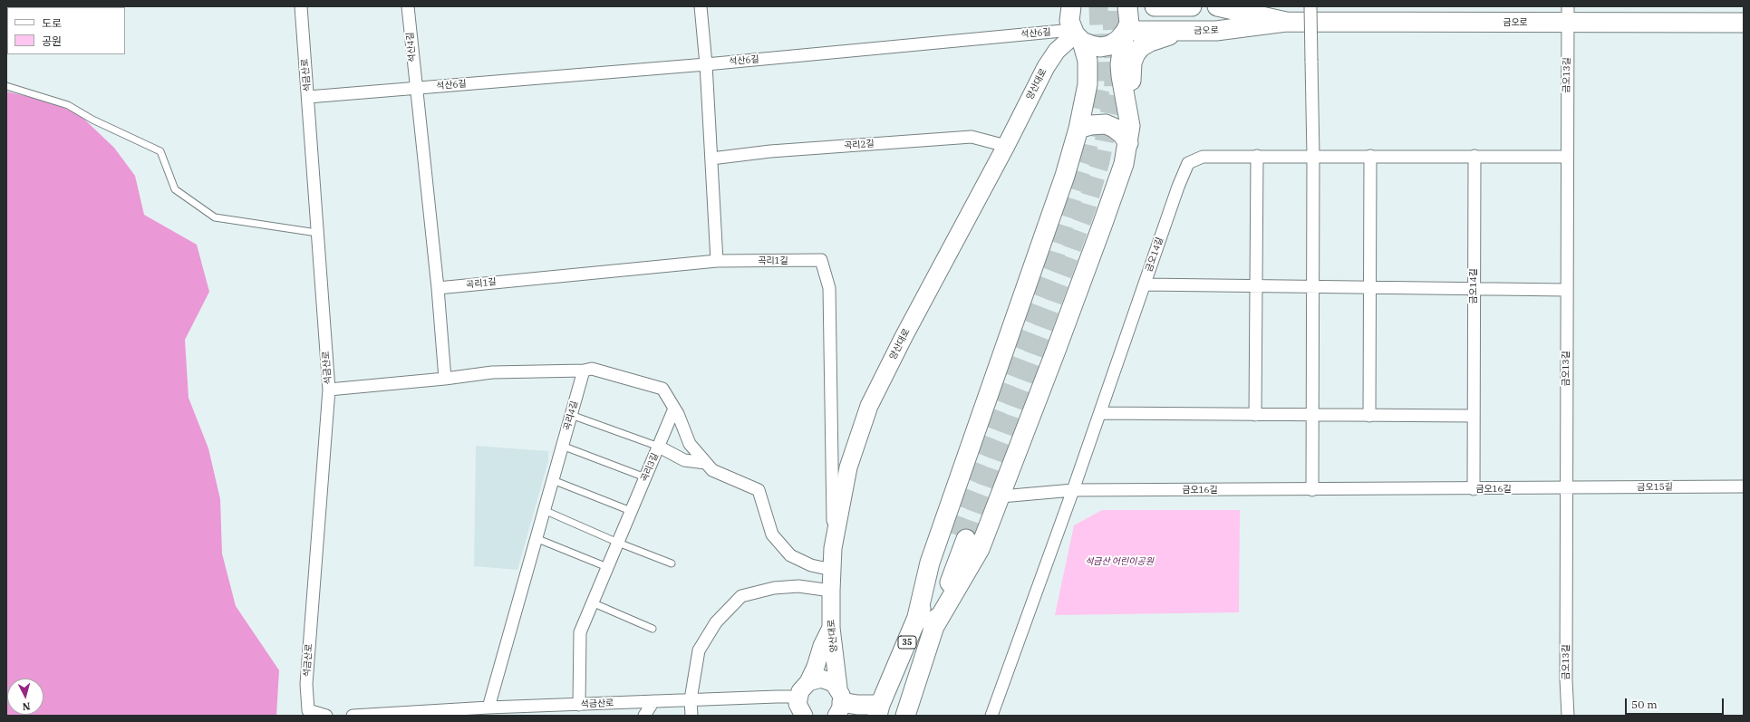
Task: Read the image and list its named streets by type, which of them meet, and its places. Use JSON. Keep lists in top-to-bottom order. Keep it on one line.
{"streets":{"main road":["금오로","양산대로","35"],"street":["석산6길","석산4길","석금산로","금오13길","곡리2길","금오14길","곡리1길","곡리4길","곡리3길","금오15길","금오16길"]},"crossings":[["금오로","금오13길"],["석산6길","석산4길"],["석산6길","석금산로"],["석산6길","양산대로"],["석금산로","곡리4길"],["석금산로","곡리3길"],["금오13길","금오14길"],["금오13길","금오15길"],["금오13길","금오16길"],["양산대로","곡리2길"],["양산대로","곡리1길"],["양산대로","곡리3길"],["금오14길","금오16길"],["금오15길","금오16길"]],"parks":["석금산 어린이공원"],"legend":["도로","공원"],"scale_bar":"50 m","north":"bottom"}
